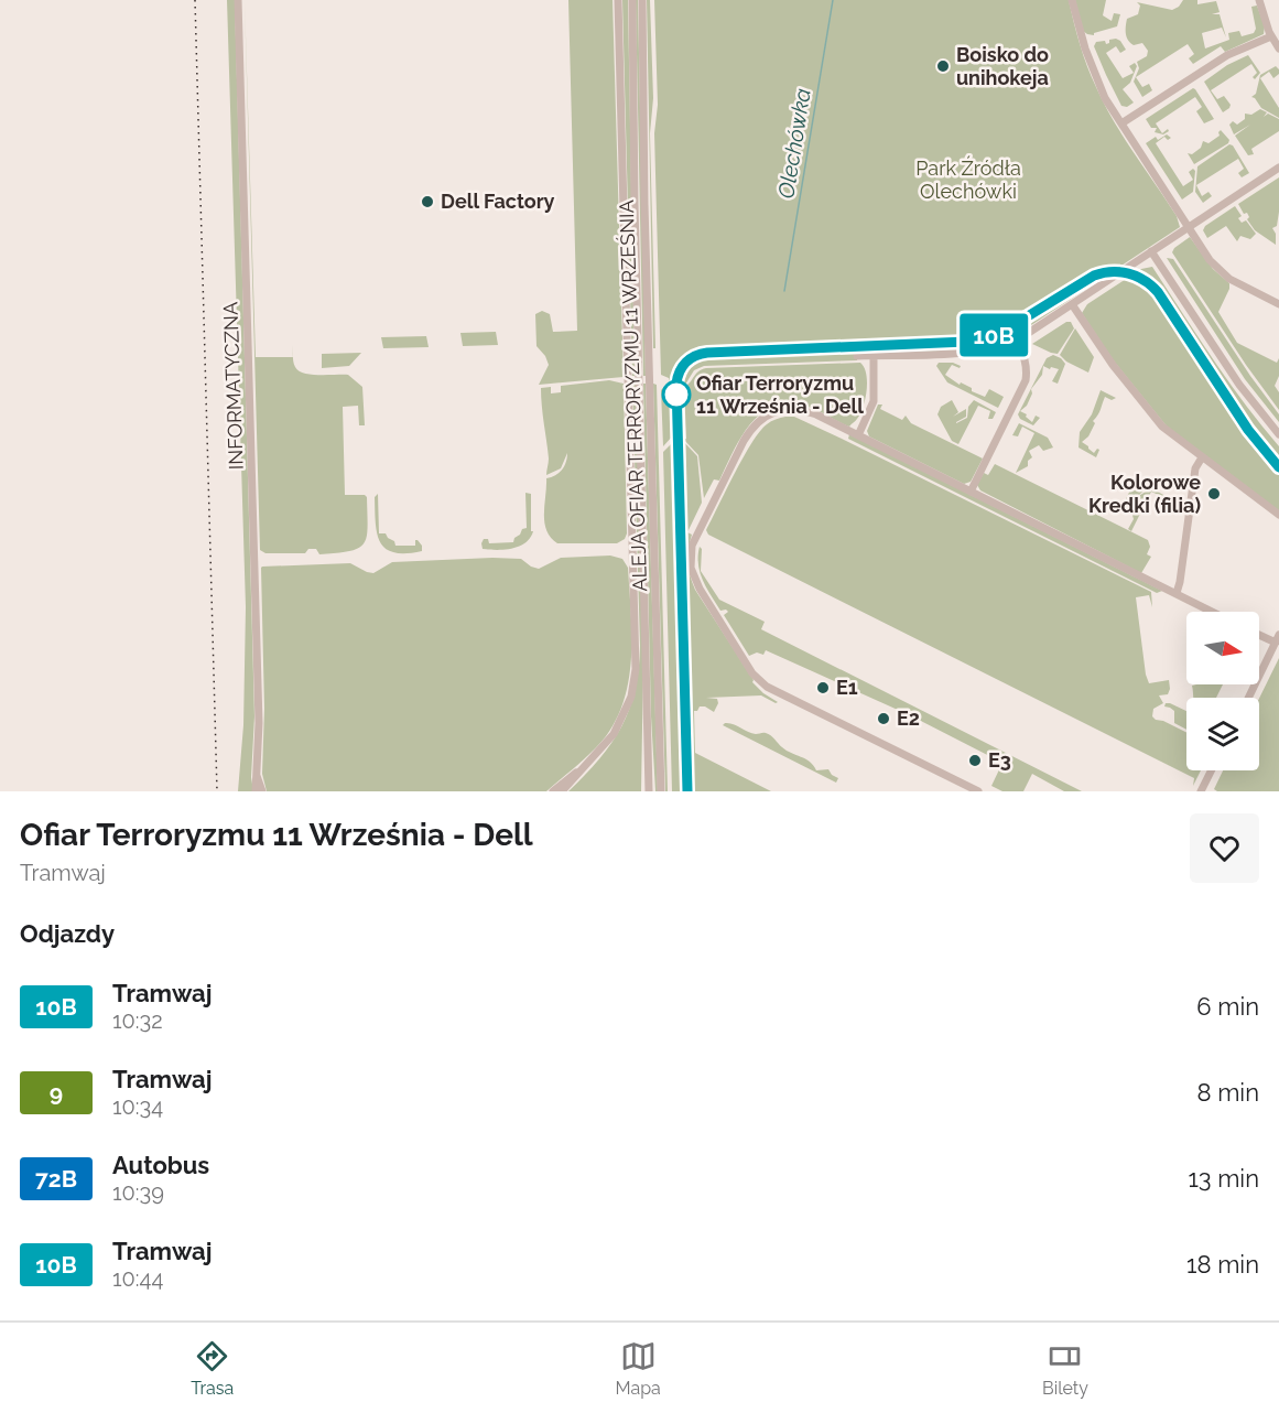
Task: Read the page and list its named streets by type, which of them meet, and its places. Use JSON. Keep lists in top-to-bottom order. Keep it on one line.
{"streets":{"street":["INFORMATYCZNA","ALEJA OFIAR TERRORYZMU 11 WRZEŚNIA"]},"water":["Olechówka"],"parks":["Park Źródła Olechówki"],"places":["Boisko do unihokeja","Dell Factory","Ofiar Terroryzmu 11 Września - Dell","Kolorowe Kredki (filia)","E1","E2","E3"],"lines":["tram line 10B"],"north":"right","page":{"on_map":"10B","heading":[["Ofiar Terroryzmu 11 Września - Dell","Tramwaj"],"Odjazdy"],"list":[{"mark":"10B","name":"Tramwaj","note":"10:32","value":"6 min"},{"mark":"9","name":"Tramwaj","note":"10:34","value":"8 min"},{"mark":"72B","name":"Autobus","note":"10:39","value":"13 min"},{"mark":"10B","name":"Tramwaj","note":"10:44","value":"18 min"}],"tabs":["Trasa","Mapa","Bilety"]}}
